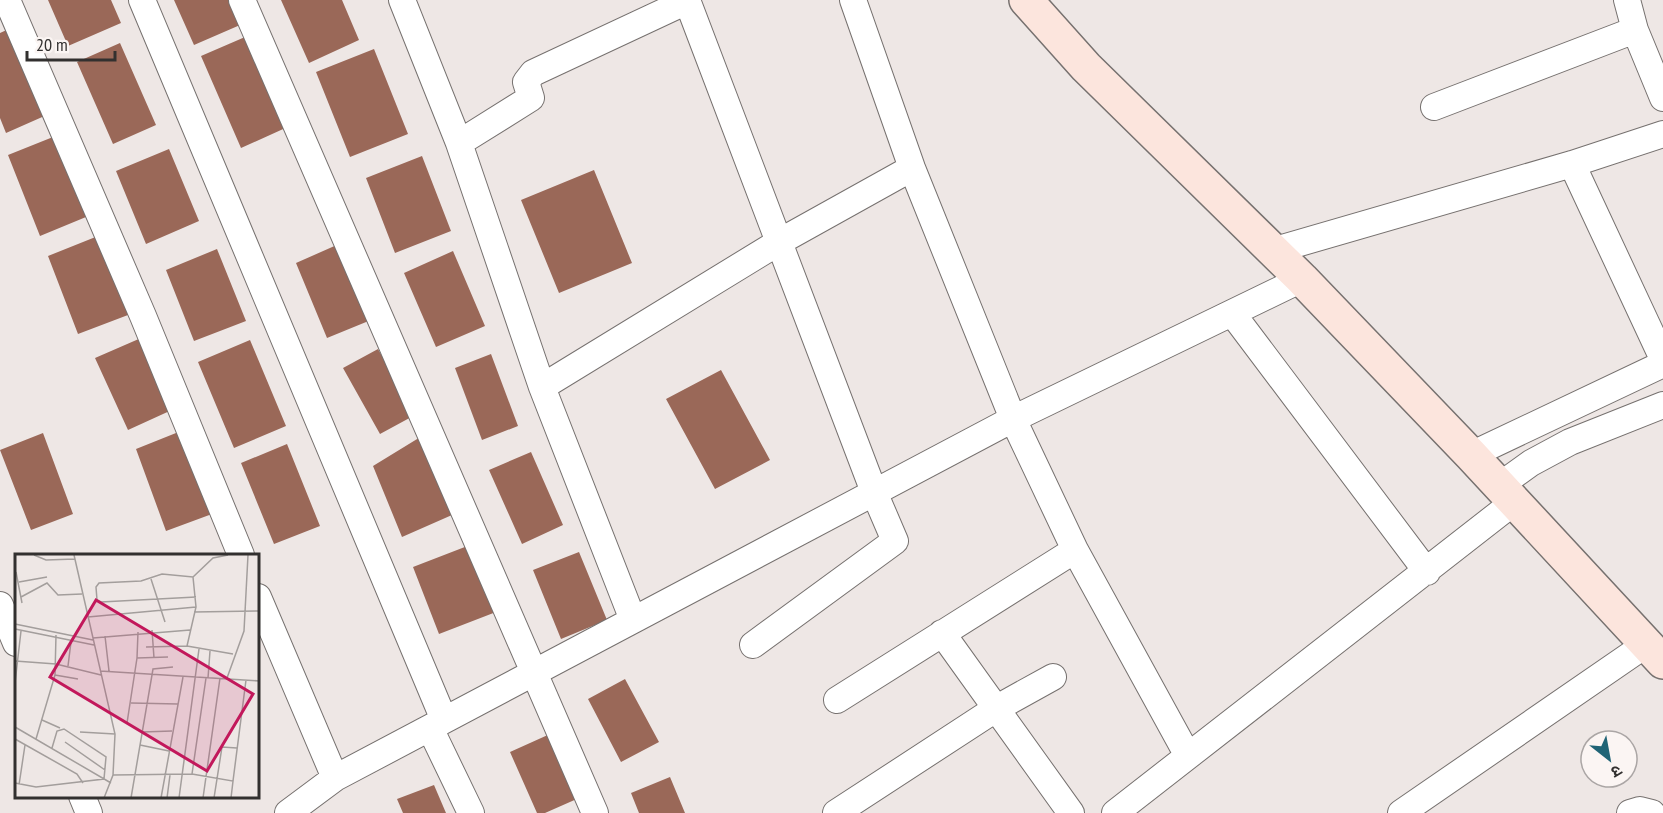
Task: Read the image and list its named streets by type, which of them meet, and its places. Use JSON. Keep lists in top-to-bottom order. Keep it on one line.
{"scale_bar":"20 m","north":"bottom right"}
